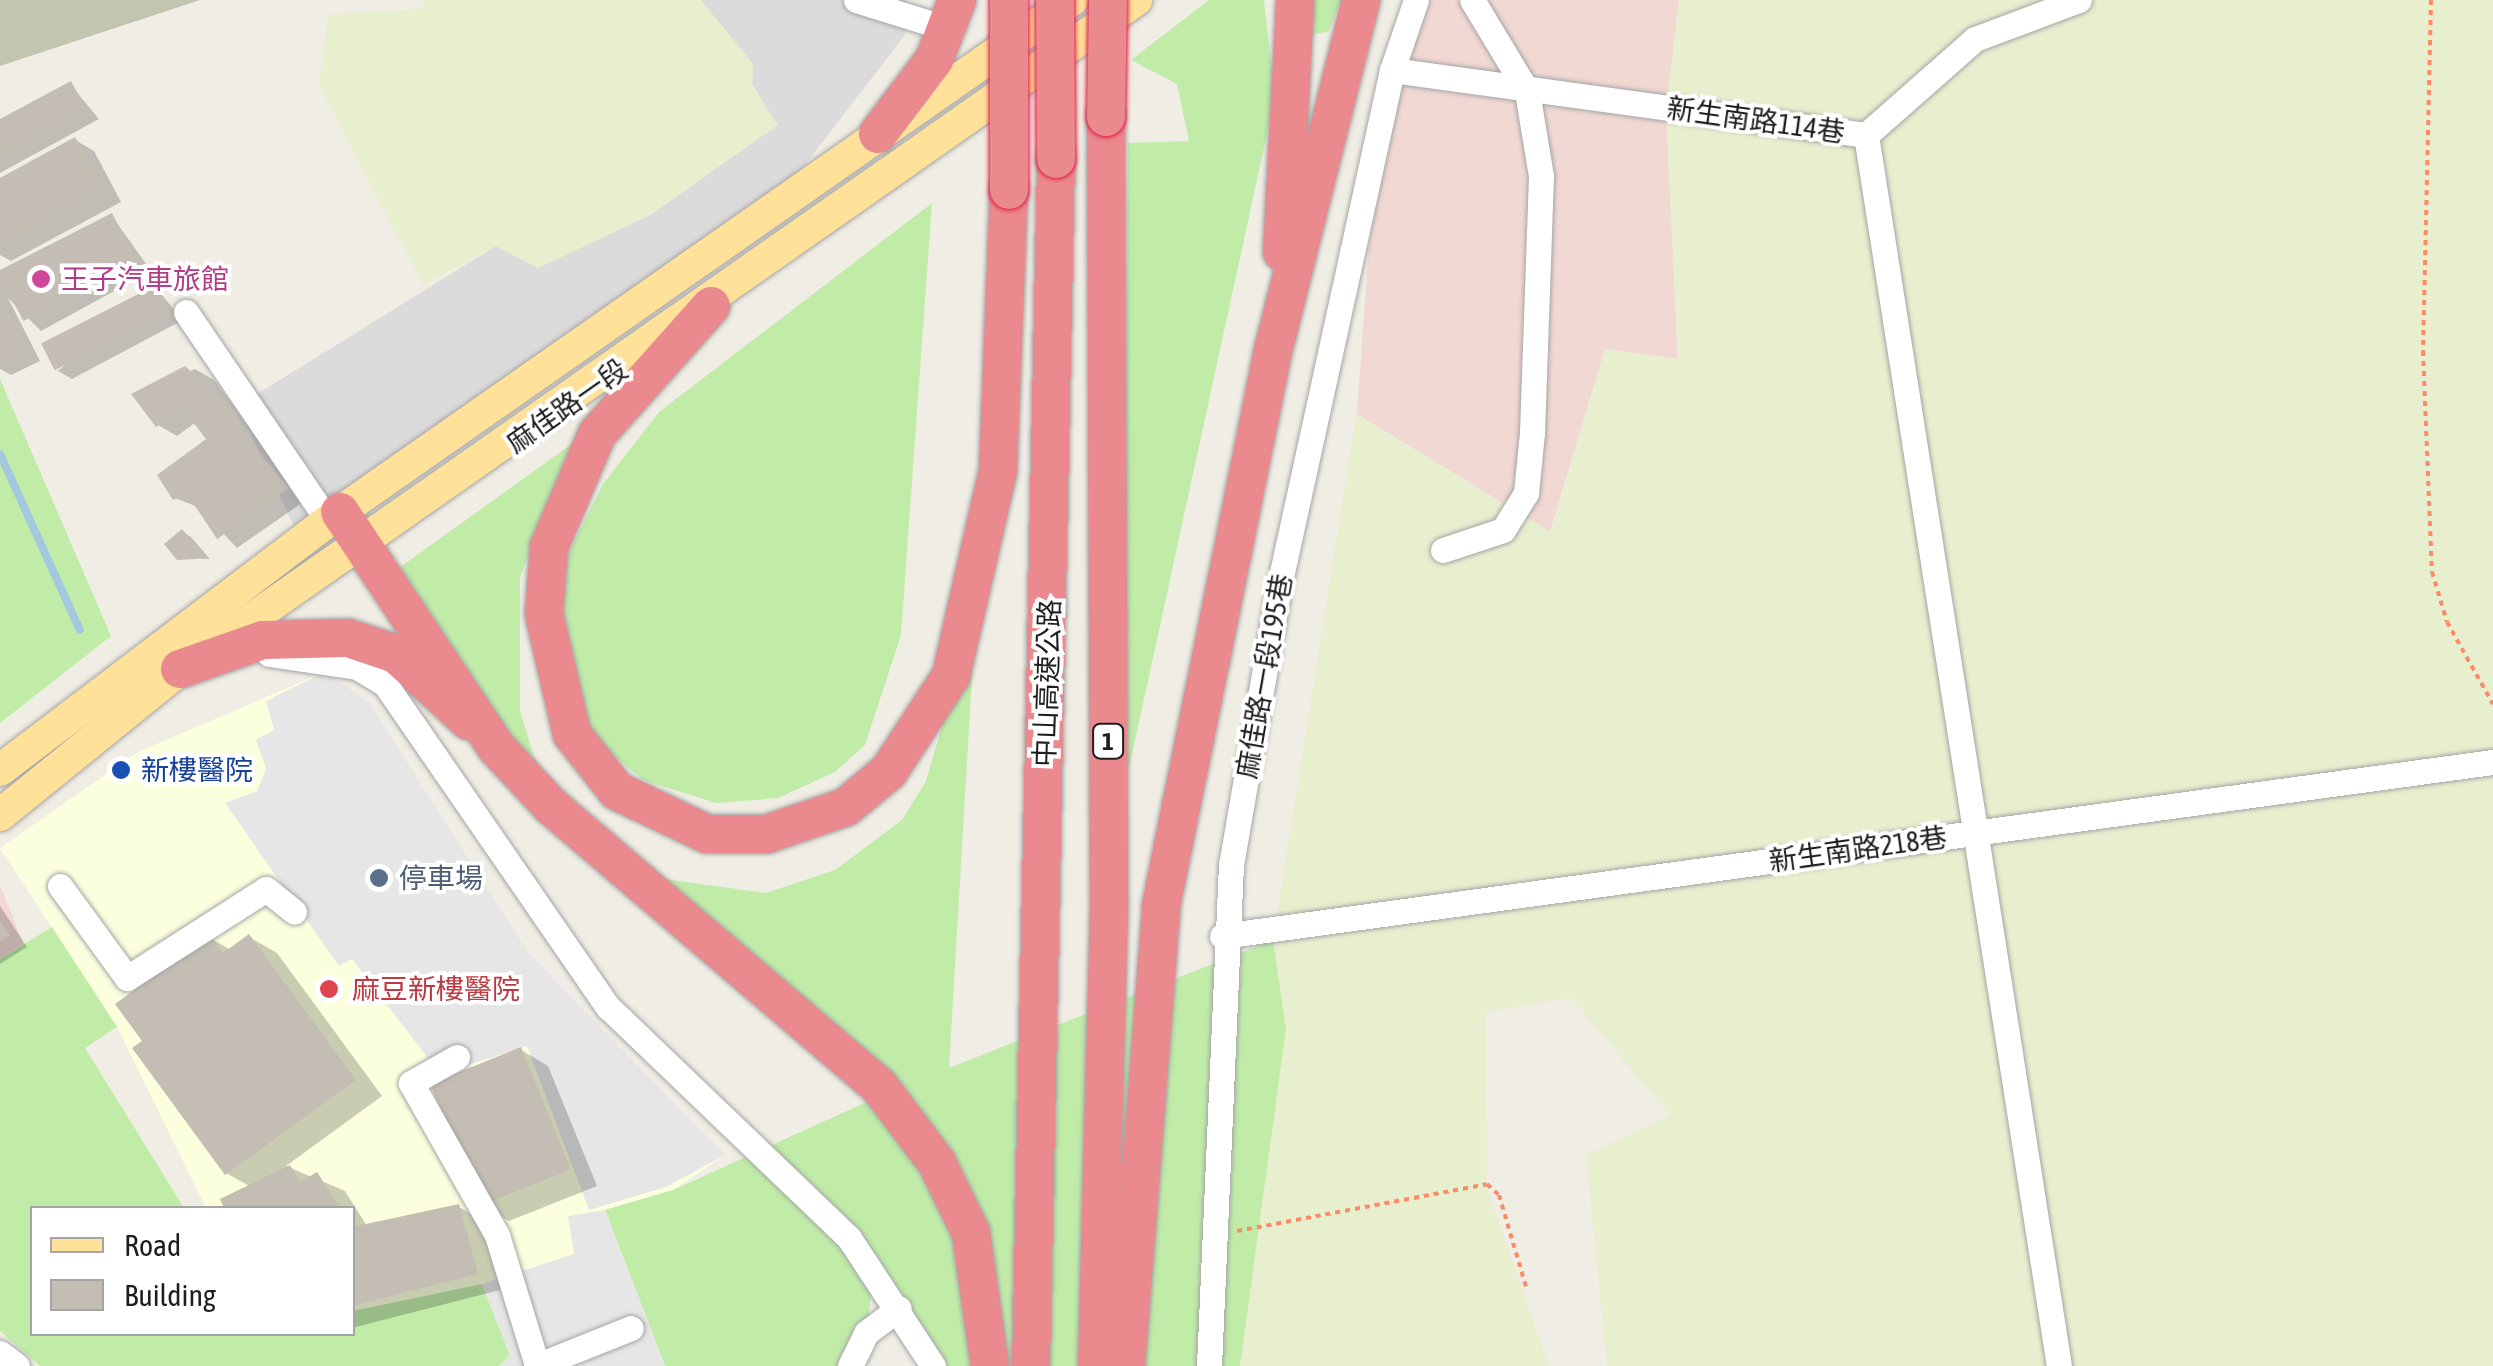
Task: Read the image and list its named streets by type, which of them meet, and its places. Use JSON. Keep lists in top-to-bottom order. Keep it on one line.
{"streets":{"highway":["中山高速公路","1"],"main road":["麻佳路一段"],"lane":["新生南路114巷","麻佳路一段195巷","新生南路218巷"]},"crossings":[["新生南路114巷","麻佳路一段195巷"],["麻佳路一段195巷","新生南路218巷"]],"places":["王子汽車旅館","新樓醫院","停車場","麻豆新樓醫院"],"legend":["Road","Building"]}
